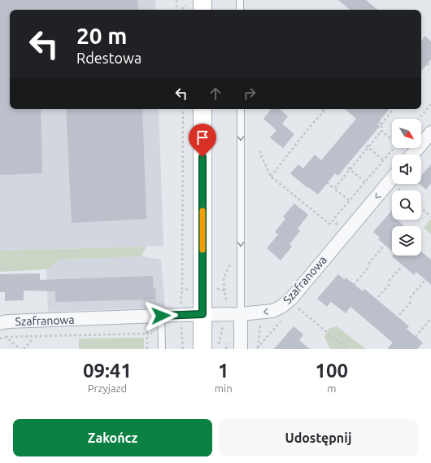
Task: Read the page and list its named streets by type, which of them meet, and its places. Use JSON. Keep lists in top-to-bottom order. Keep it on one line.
{"streets":{"street":["Szafranowa"]},"one_way":["Szafranowa"],"north":"bottom right","page":{"turn":["20 m","Rdestowa"],"eta":["09:41","Przyjazd","1","min","100","m"],"buttons":["Zakończ","Udostępnij"]}}
